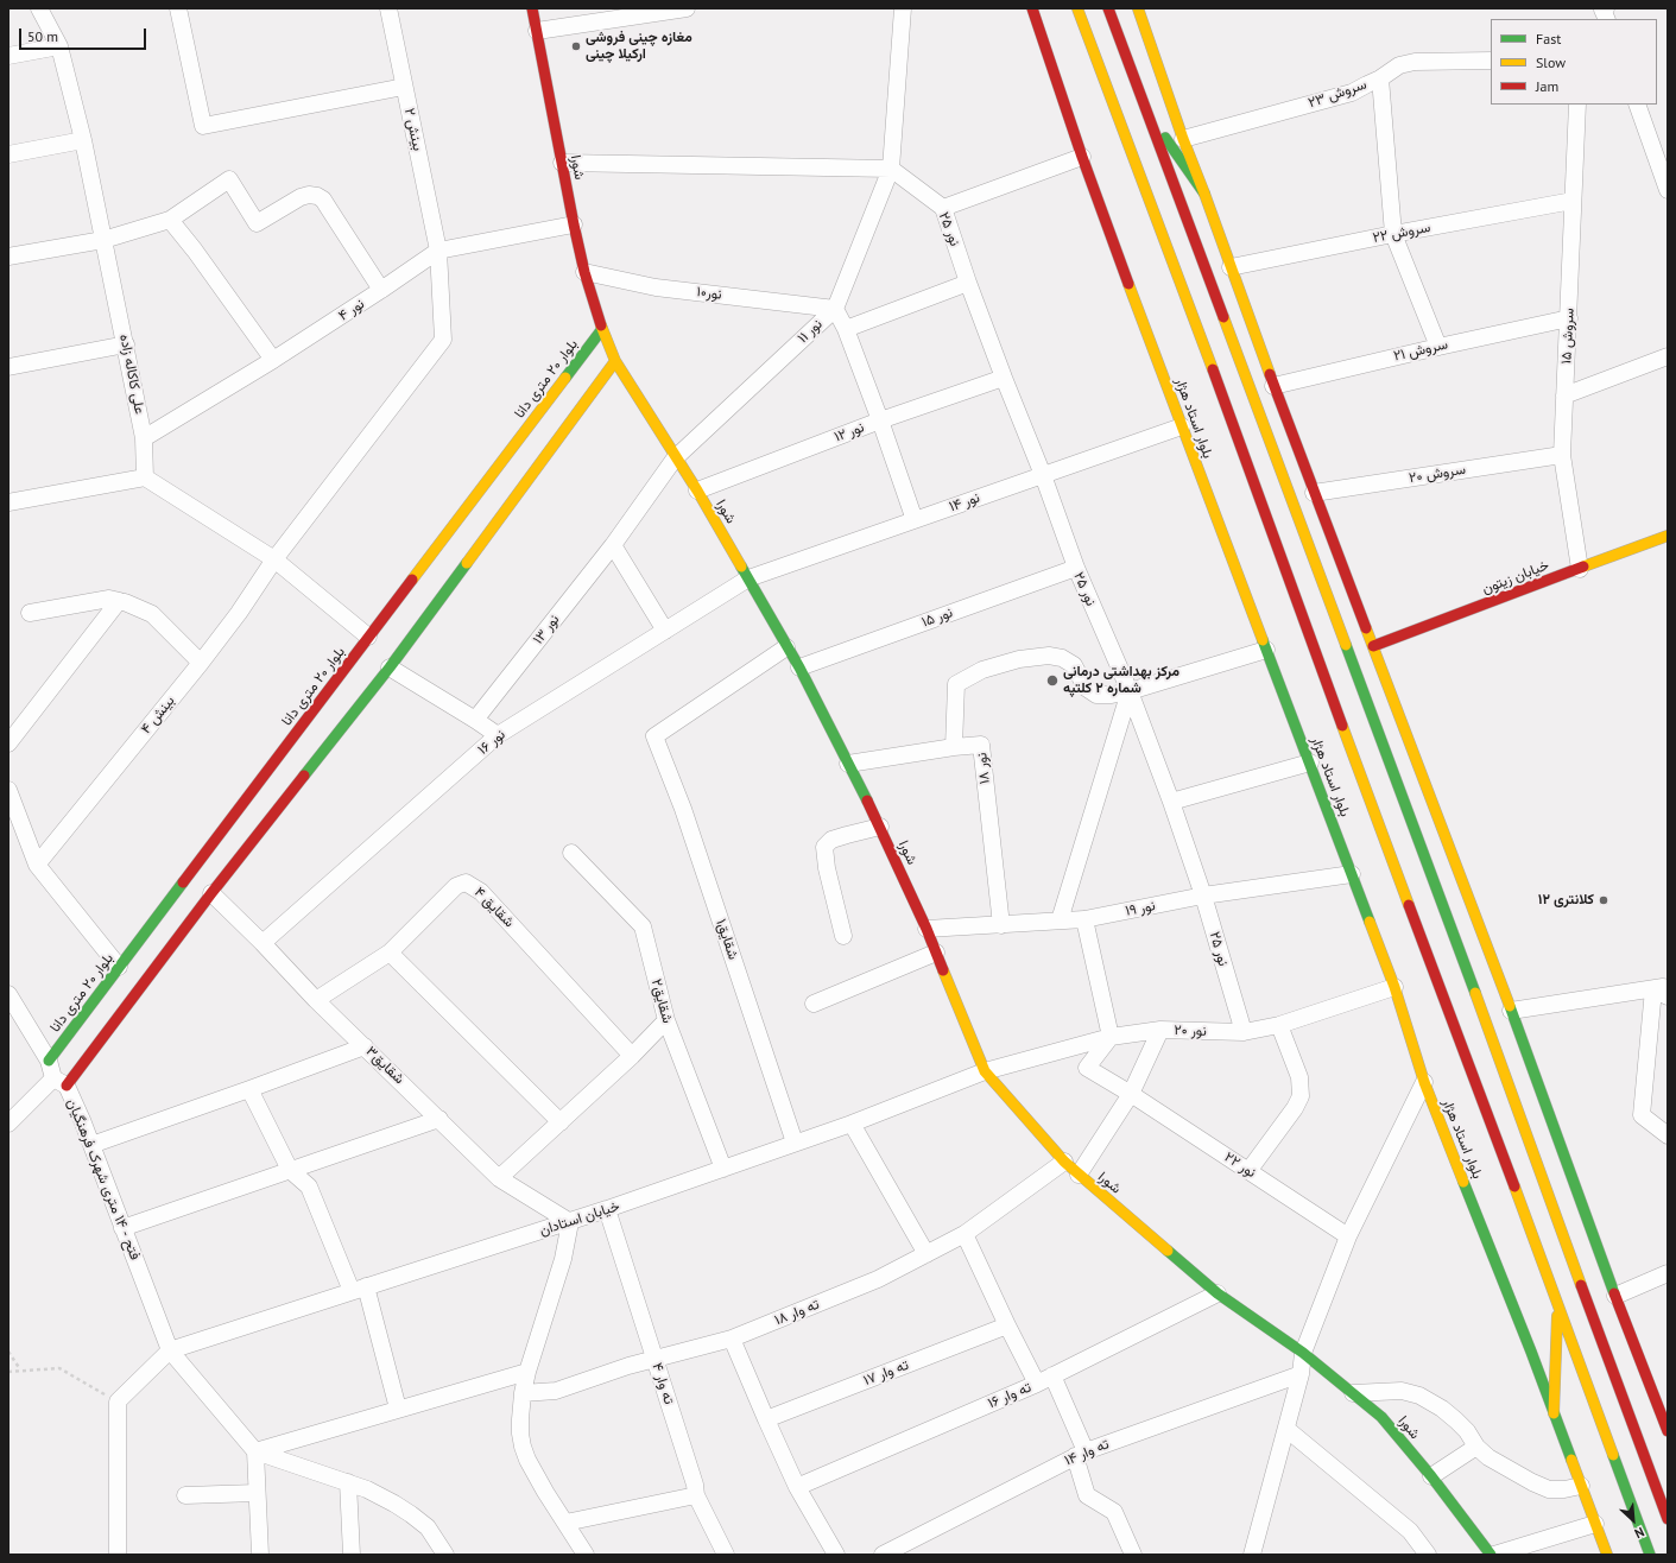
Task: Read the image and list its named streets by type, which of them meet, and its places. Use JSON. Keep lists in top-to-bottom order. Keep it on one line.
{"streets":{"main road":["شورا","بلوار ۲۰ متری دانا","بلوار استاد هژار","خیابان زیتون"],"street":["سروش ۲۳","بینش ۲","نور ۲۵","سروش ۲۲","نور۱۰","نور ۴","نور ۱۱","سروش ۱۵","سروش ۲۱","علی کاکاله زاده","نور ۱۲","سروش ۲۰","نور ۱۴","نور ۱۵","نور ۱۳","بینش ۴","نور ۱۶","نور ۱۸","شقایق ۴","نور ۱۹","شقایق۱","شقایق۲","نور ۲۰","شقایق۳","نور ۲۲","فتح - ۱۴ متری شهرک فرهنگیان","خیابان استادان","ته وار ۱۸","ته وار ۱۷","ته وار ۴","ته وار ۱۶","ته وار ۱۴"]},"crossings":[["بینش ۲","نور ۴"],["بینش ۲","بینش ۴"],["شورا","نور۱۰"],["شورا","نور ۴"],["شورا","نور ۱۱"],["شورا","بلوار ۲۰ متری دانا"],["شورا","نور ۱۲"],["شورا","نور ۱۴"],["شورا","نور ۱۵"],["شورا","نور ۱۳"],["شورا","نور ۱۶"],["شورا","نور ۱۸"],["شورا","نور ۱۹"],["شورا","شقایق۱"],["شورا","نور ۲۰"],["شورا","خیابان استادان"],["شورا","ته وار ۱۸"],["شورا","ته وار ۱۶"],["نور ۲۵","نور ۱۱"],["نور ۲۵","نور ۱۲"],["نور ۲۵","نور ۱۴"],["نور ۲۵","نور ۱۵"],["نور ۲۵","نور ۱۹"],["نور ۲۵","نور ۲۰"],["سروش ۲۲","سروش ۱۵"],["نور۱۰","نور ۱۱"],["نور ۴","علی کاکاله زاده"],["نور ۱۱","نور ۱۳"],["سروش ۱۵","سروش ۲۱"],["سروش ۱۵","سروش ۲۰"],["سروش ۱۵","خیابان زیتون"],["بلوار ۲۰ متری دانا","فتح - ۱۴ متری شهرک فرهنگیان"],["بلوار استاد هژار","نور ۱۴"],["بلوار استاد هژار","نور ۱۹"],["بلوار استاد هژار","نور ۲۰"],["نور ۱۴","نور ۱۶"],["نور ۱۶","شقایق۳"],["نور ۱۸","نور ۱۹"],["شقایق ۴","شقایق۳"],["شقایق۱","خیابان استادان"],["شقایق۲","خیابان استادان"],["نور ۲۰","نور ۲۲"],["نور ۲۰","خیابان استادان"],["شقایق۳","خیابان استادان"],["فتح - ۱۴ متری شهرک فرهنگیان","خیابان استادان"],["خیابان استادان","ته وار ۴"],["ته وار ۱۸","ته وار ۴"]],"places":["مغازه چینی فروشی ارکیلا چینی","مرکز بهداشتی درمانی شماره ۲ کلتپه","کلانتری ۱۲"],"legend":["Fast","Slow","Jam"],"scale_bar":"50 m","north":"bottom right"}
